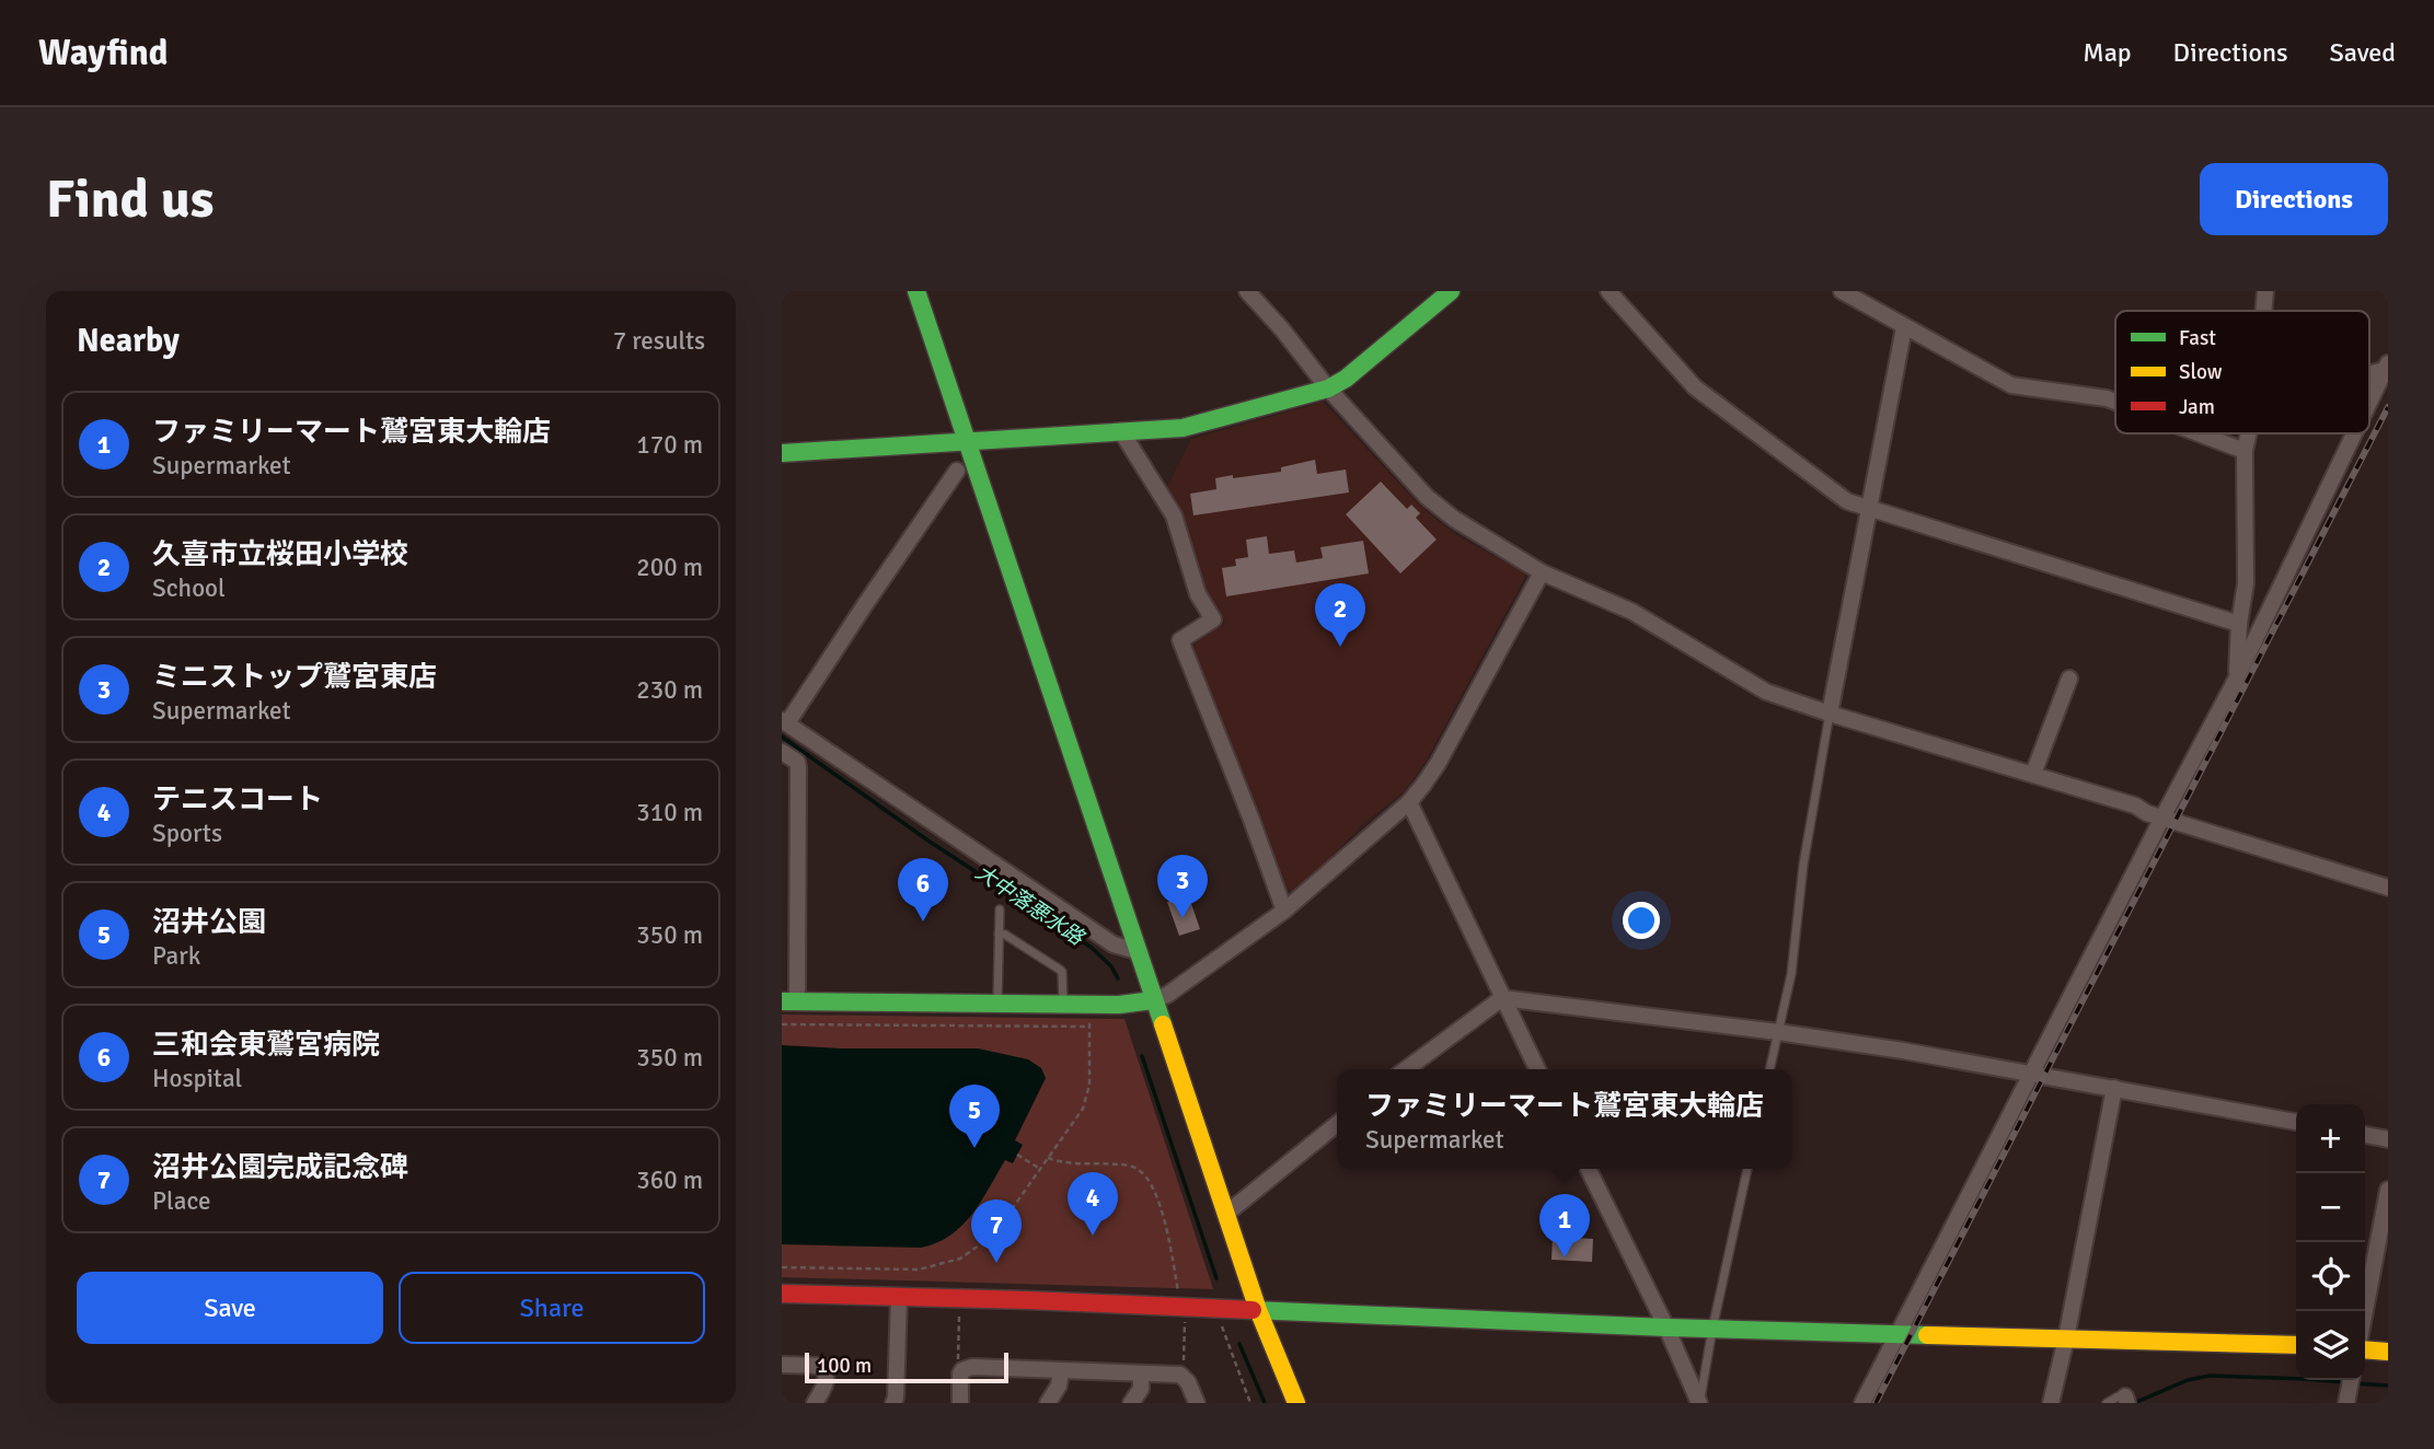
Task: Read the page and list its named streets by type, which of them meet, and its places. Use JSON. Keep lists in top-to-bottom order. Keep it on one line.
{"water":["大中落悪水路"],"legend":["Fast","Slow","Jam"],"scale_bar":"100 m","page":{"header":"Wayfind","nav":["Map","Directions","Saved"],"buttons":["Directions",["Save","Share"]],"title":"Find us","heading":["Nearby","7 results"],"list":[{"mark":"1","name":"ファミリーマート鷲宮東大輪店","note":"Supermarket","value":"170 m"},{"mark":"2","name":"久喜市立桜田小学校","note":"School","value":"200 m"},{"mark":"3","name":"ミニストップ鷲宮東店","note":"Supermarket","value":"230 m"},{"mark":"4","name":"テニスコート","note":"Sports","value":"310 m"},{"mark":"5","name":"沼井公園","note":"Park","value":"350 m"},{"mark":"6","name":"三和会東鷲宮病院","note":"Hospital","value":"350 m"},{"mark":"7","name":"沼井公園完成記念碑","note":"Place","value":"360 m"}],"pins":["2","3","6","5","4","1","7"],"popup":["ファミリーマート鷲宮東大輪店","Supermarket"],"map_buttons":["+","−"],"scale":"100 m"}}
